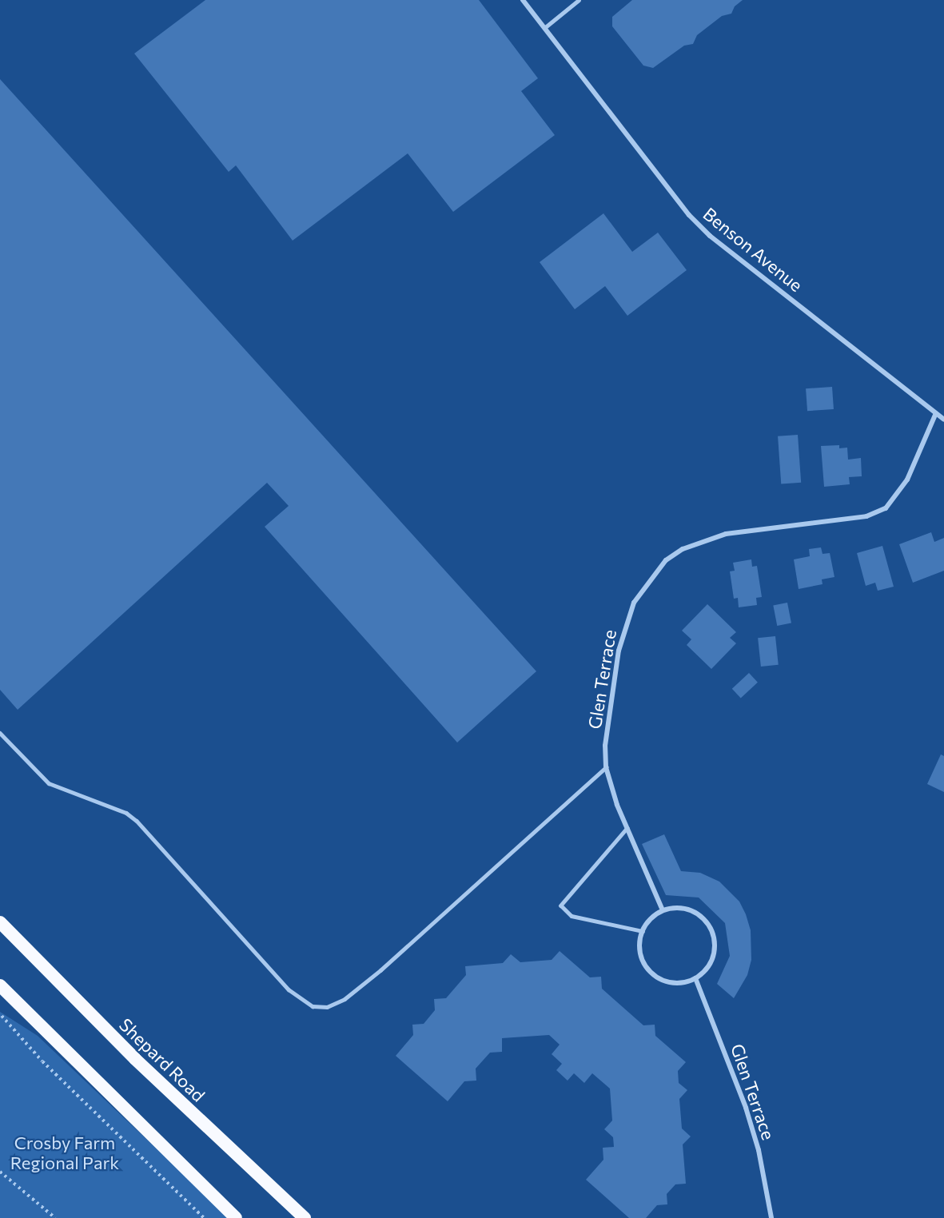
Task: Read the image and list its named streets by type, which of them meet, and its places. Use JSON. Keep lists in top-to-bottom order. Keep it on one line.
{"streets":{"highway":["Shepard Road"],"street":["Benson Avenue","Glen Terrace"]},"crossings":[["Benson Avenue","Glen Terrace"]],"parks":["Crosby Farm Regional Park"]}
